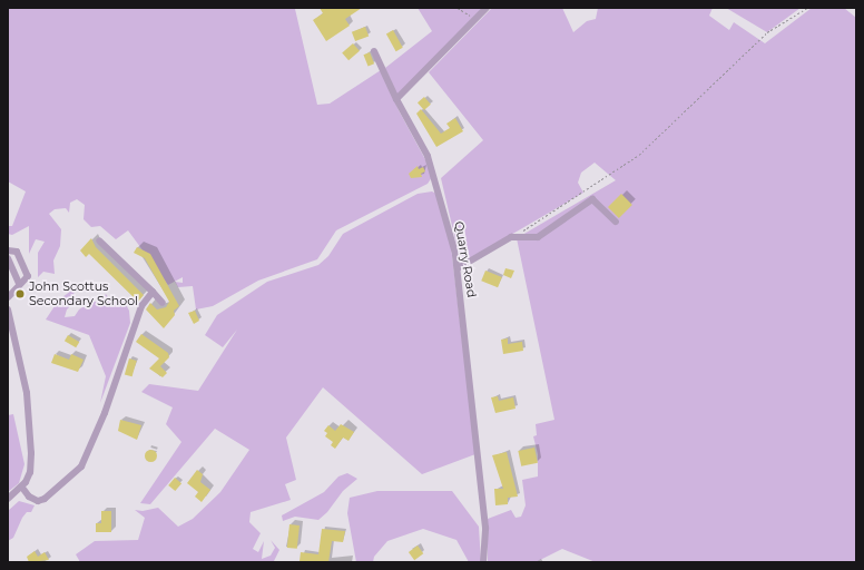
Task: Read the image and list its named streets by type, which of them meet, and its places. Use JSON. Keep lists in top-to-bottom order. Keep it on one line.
{"streets":{"street":["Quarry Road"]},"places":["John Scottus Secondary School"]}
